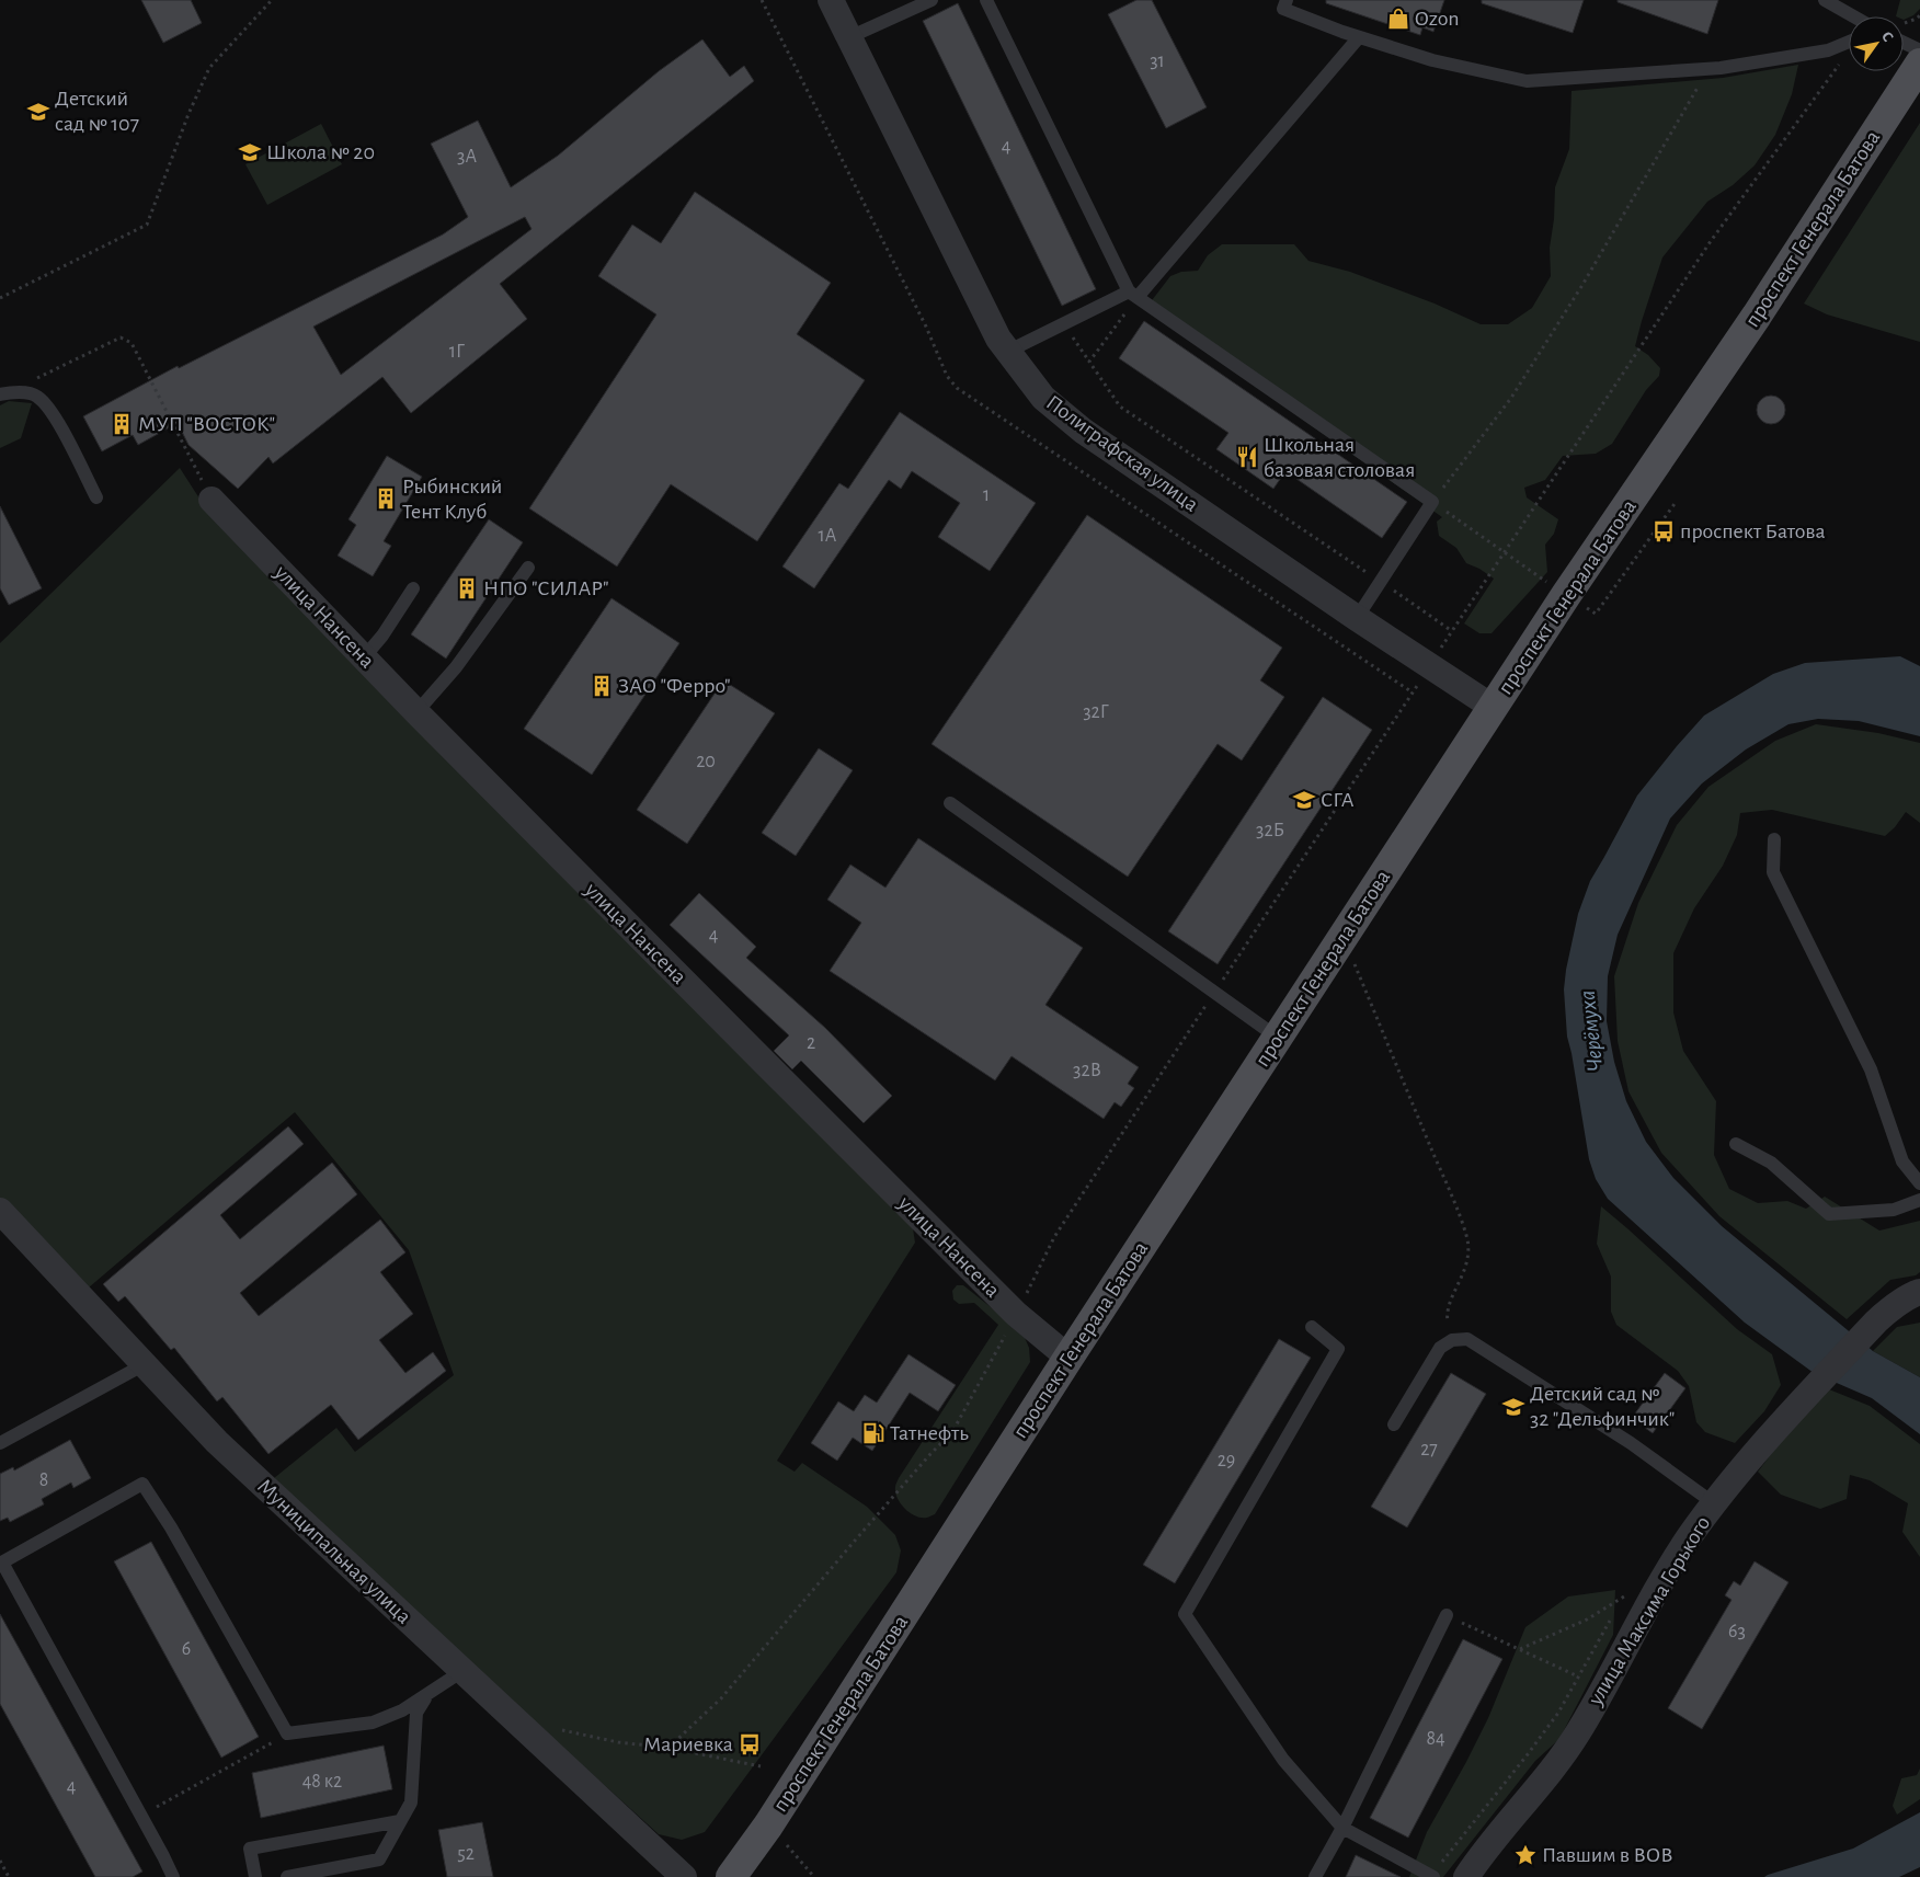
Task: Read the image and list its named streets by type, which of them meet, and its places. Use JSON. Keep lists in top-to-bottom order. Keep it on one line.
{"streets":{"main road":["проспект Генерала Батова"],"street":["Полиграфская улица","улица Нансена","Муниципальная улица","улица Максима Горького"]},"crossings":[["проспект Генерала Батова","Полиграфская улица"],["проспект Генерала Батова","улица Нансена"]],"water":["Черёмуха"],"places":{"shop":["Ozon"],"school or university":["Детский сад № 107","Школа № 20","СГА","Детский сад № 32 \"Дельфинчик\""],"building":["МУП \"ВОСТОК\"","Рыбинский Тент Клуб","НПО \"СИЛАР\"","ЗАО \"Ферро\""],"restaurant":["Школьная базовая столовая"],"bus stop":["проспект Батова","Мариевка"],"fuel station":["Татнефть"],"place":["Павшим в ВОВ"]},"house_numbers":["31","4","3А","1Г","1","1А","32Г","20","32Б","4","2","32В","27","29","8","63","6","84","48 к2","4","52"],"north":"top right"}
